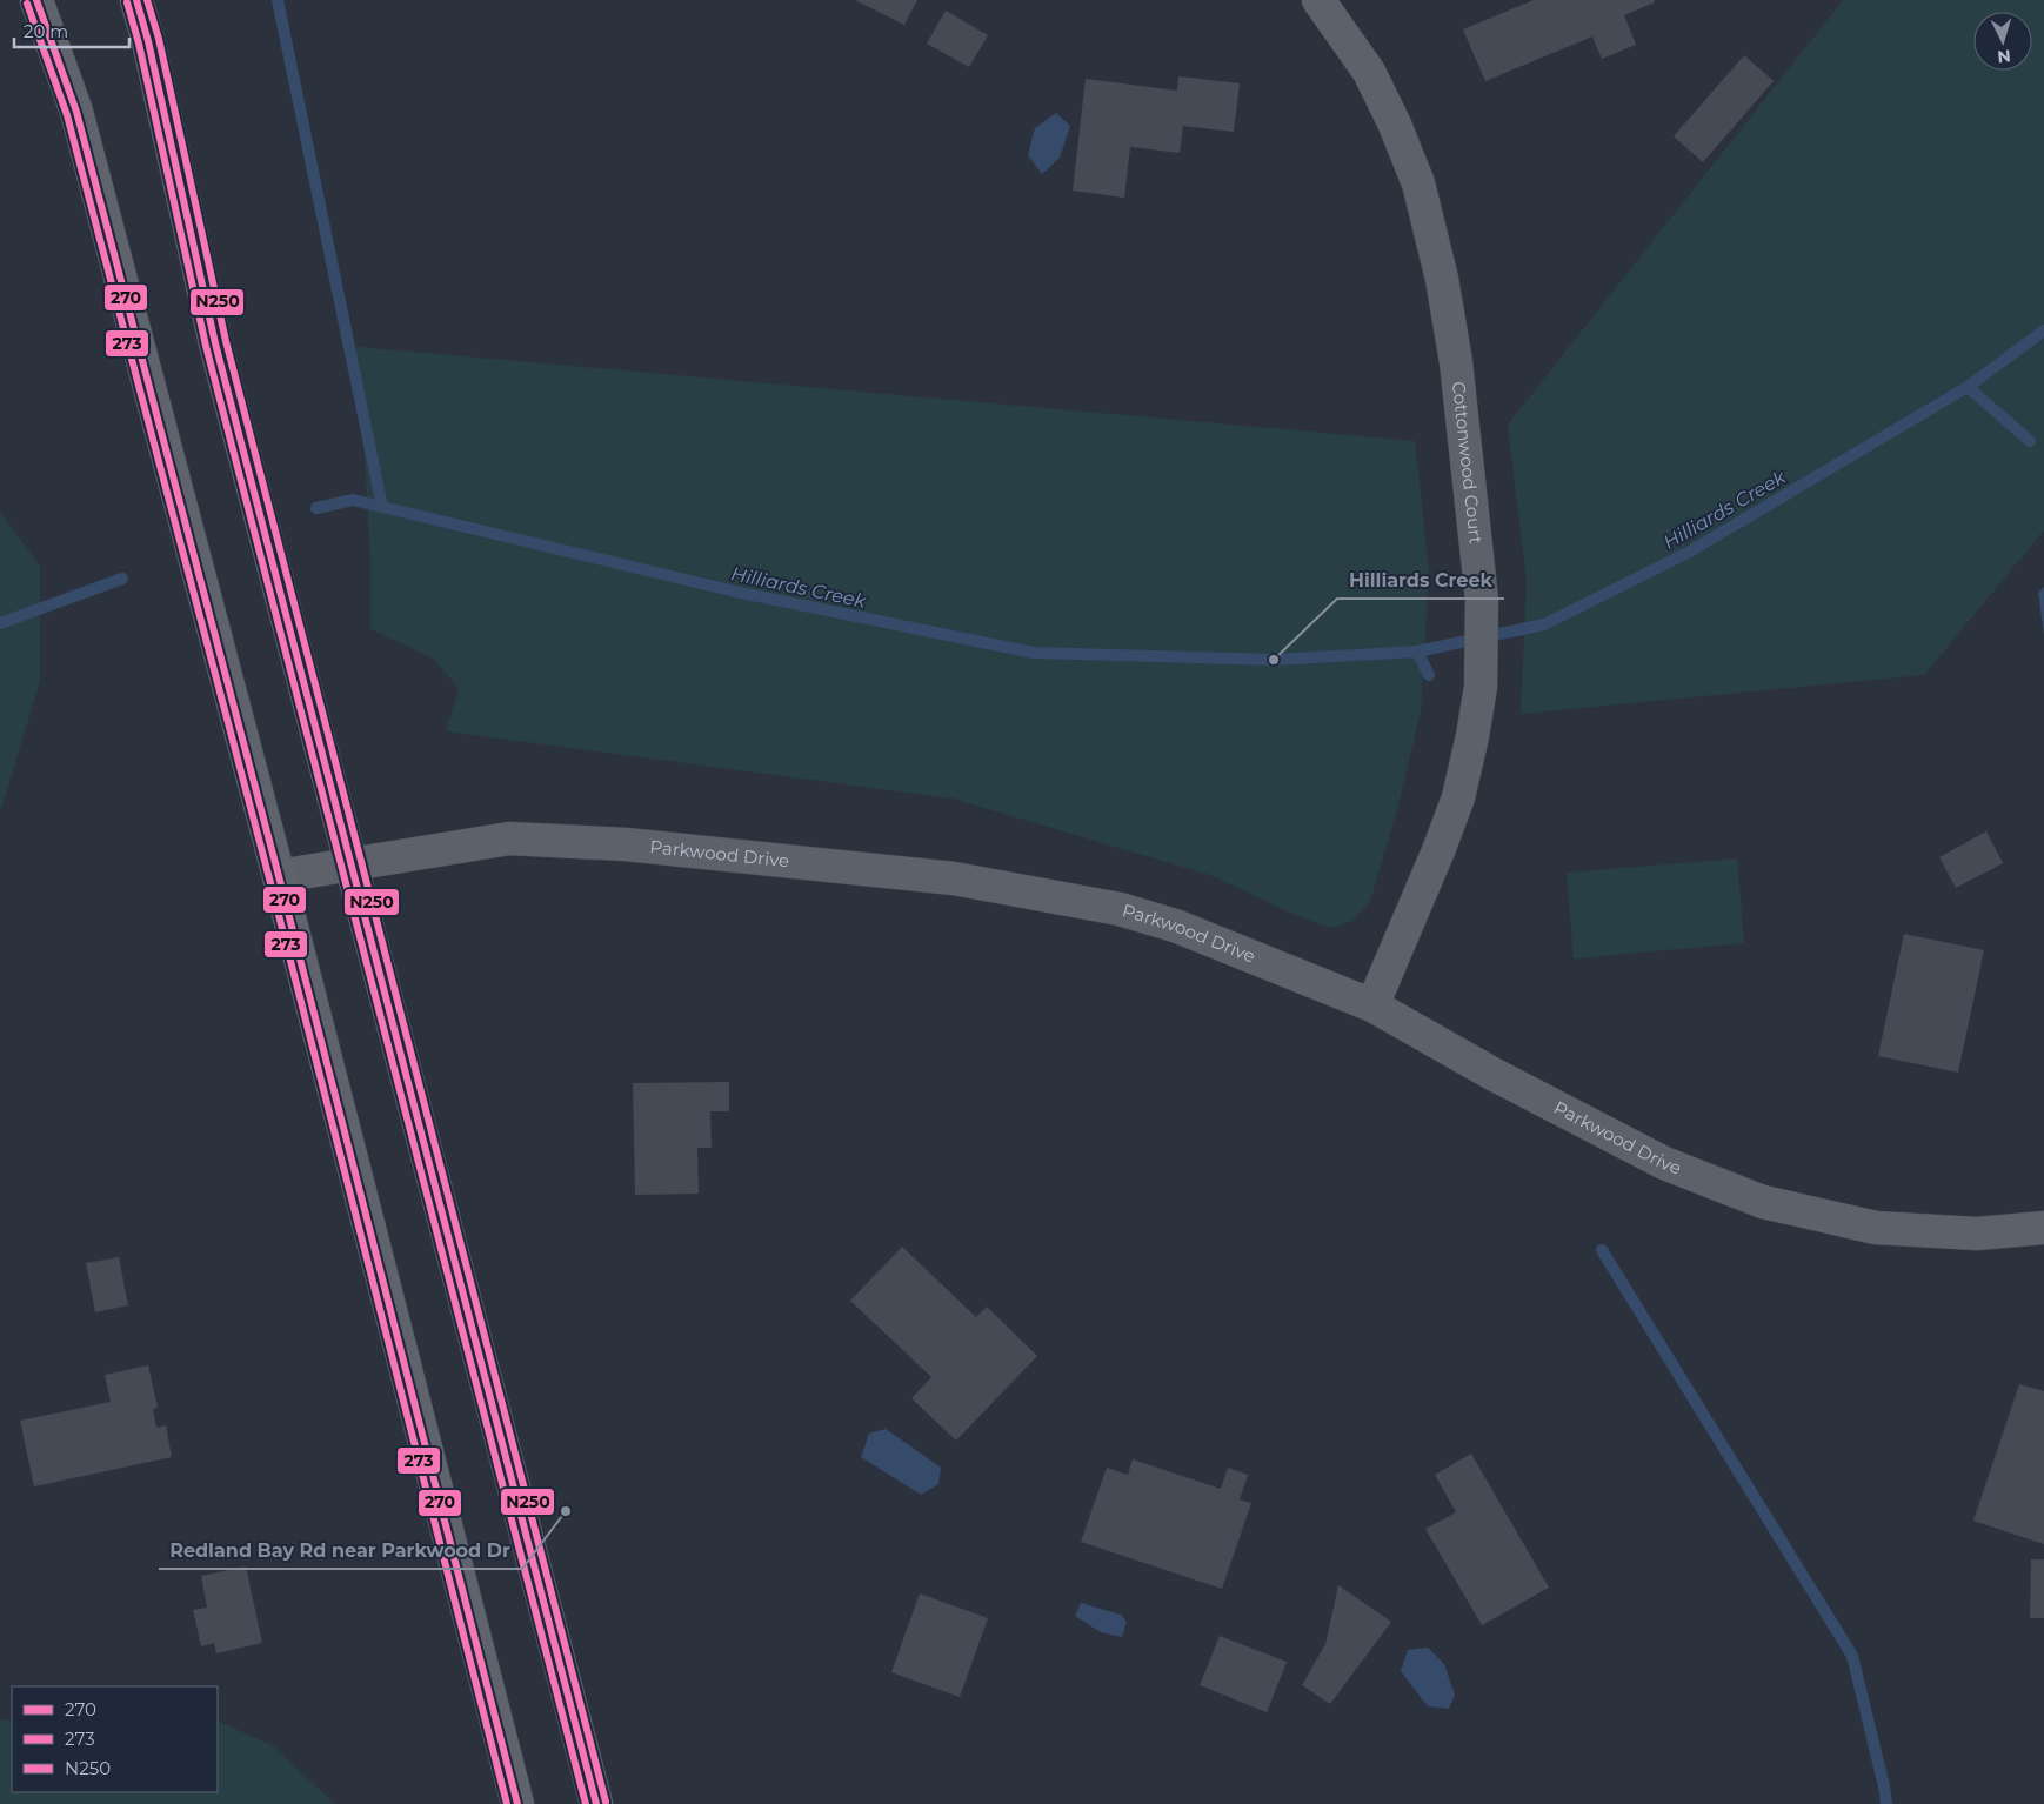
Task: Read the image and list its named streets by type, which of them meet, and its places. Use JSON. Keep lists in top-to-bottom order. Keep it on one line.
{"streets":{"street":["Cottonwood Court","Parkwood Drive"]},"crossings":[["Cottonwood Court","Parkwood Drive"]],"water":["Hilliards Creek"],"places":["Hilliards Creek","Redland Bay Rd near Parkwood Dr"],"lines":["transit line 270","transit line N250","transit line 273"],"legend":["270","273","N250"],"scale_bar":"20 m","north":"bottom"}
